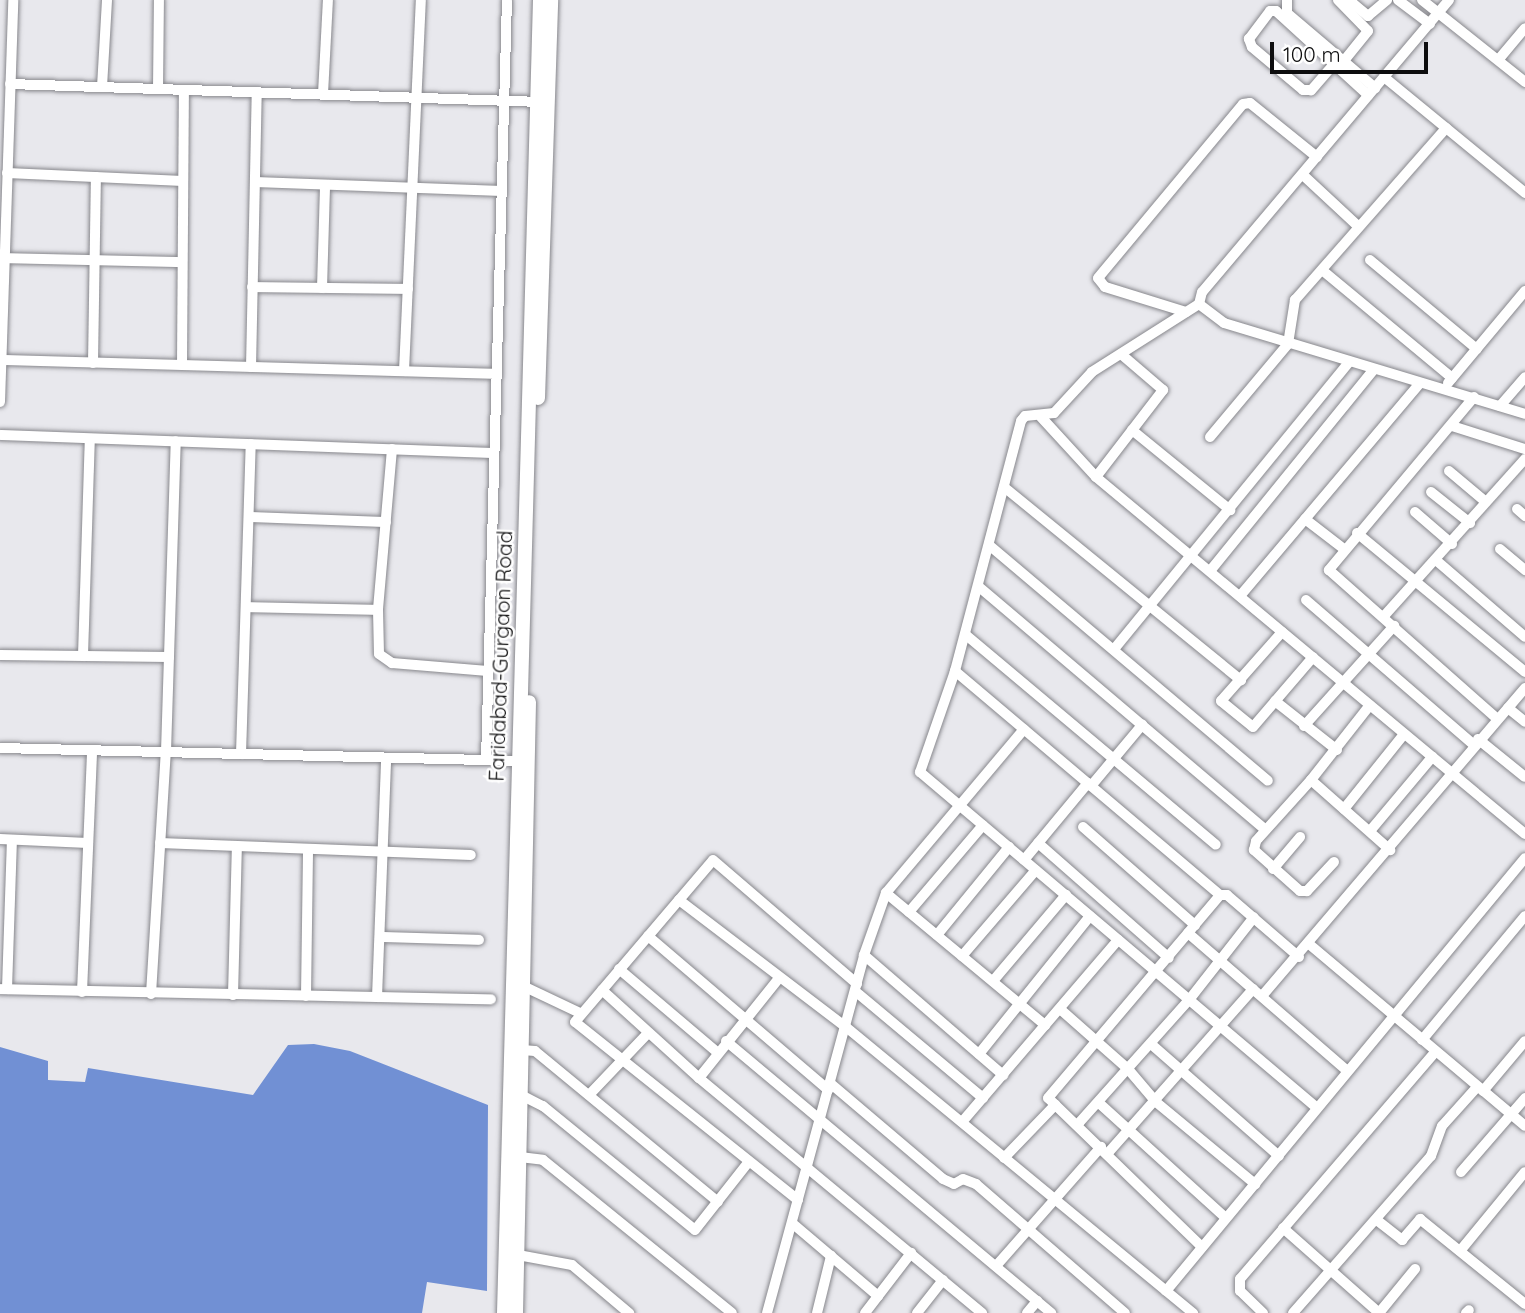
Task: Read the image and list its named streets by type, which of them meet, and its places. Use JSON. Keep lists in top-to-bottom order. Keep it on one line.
{"streets":{"main road":["Faridabad-Gurgaon Road"]},"scale_bar":"100 m"}
